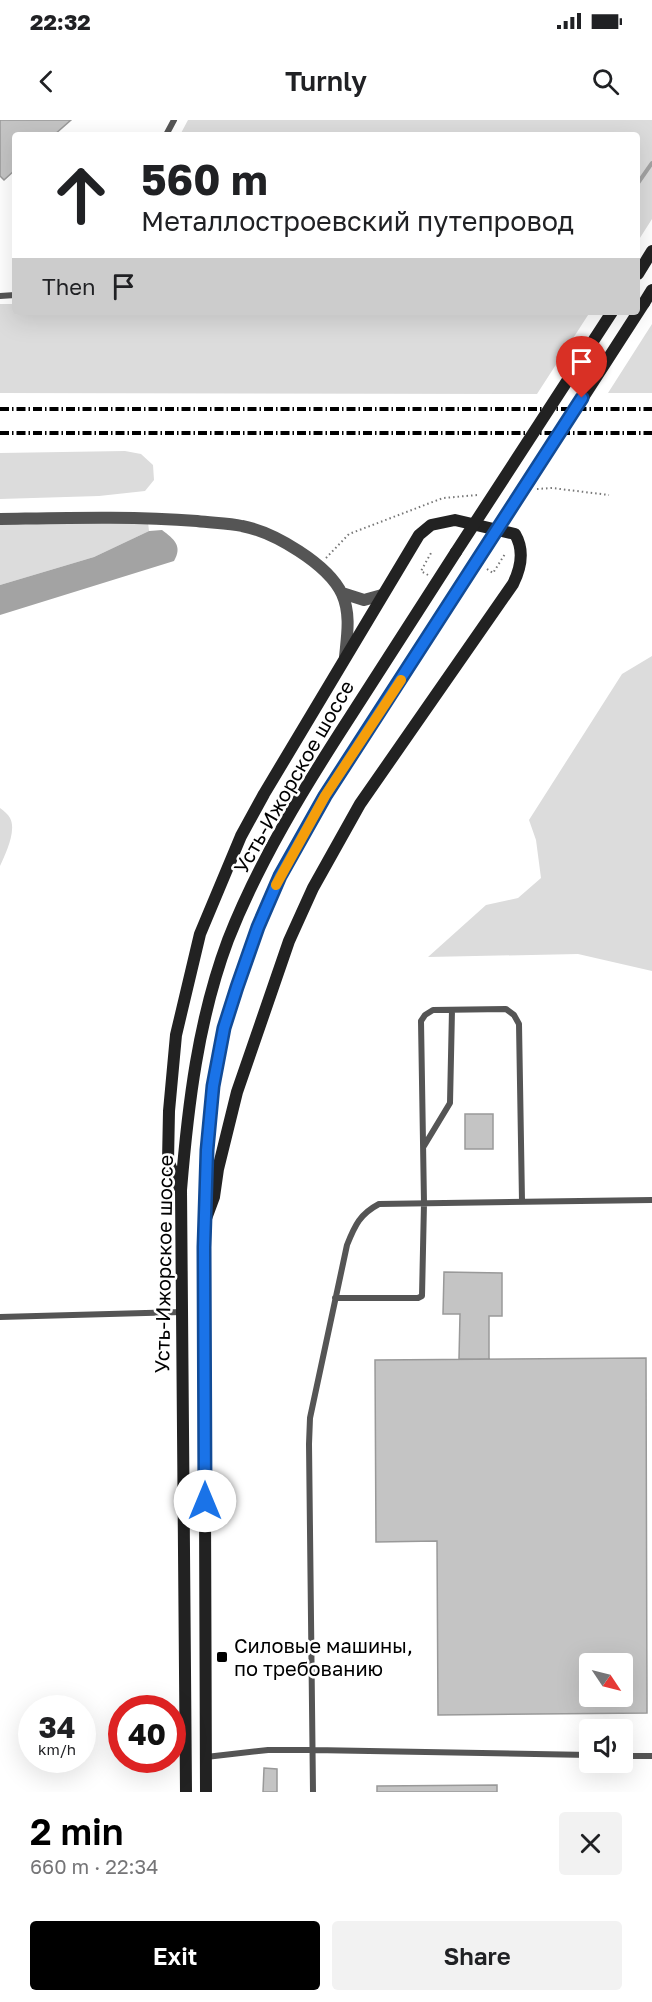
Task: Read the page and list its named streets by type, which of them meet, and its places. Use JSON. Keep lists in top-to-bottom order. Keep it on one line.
{"streets":{"street":["Усть-Ижорское шоссе"]},"places":{"transit":["Силовые машины, по требованию"]},"north":"bottom right","page":{"status":"22:32","header":"Turnly","turn":["560 m","Металлостроевский путепровод"],"then":"Then","speed":"34 km/h","limit":"40","heading":["2 min","660 m · 22:34"],"buttons":["Exit","Share"]}}
